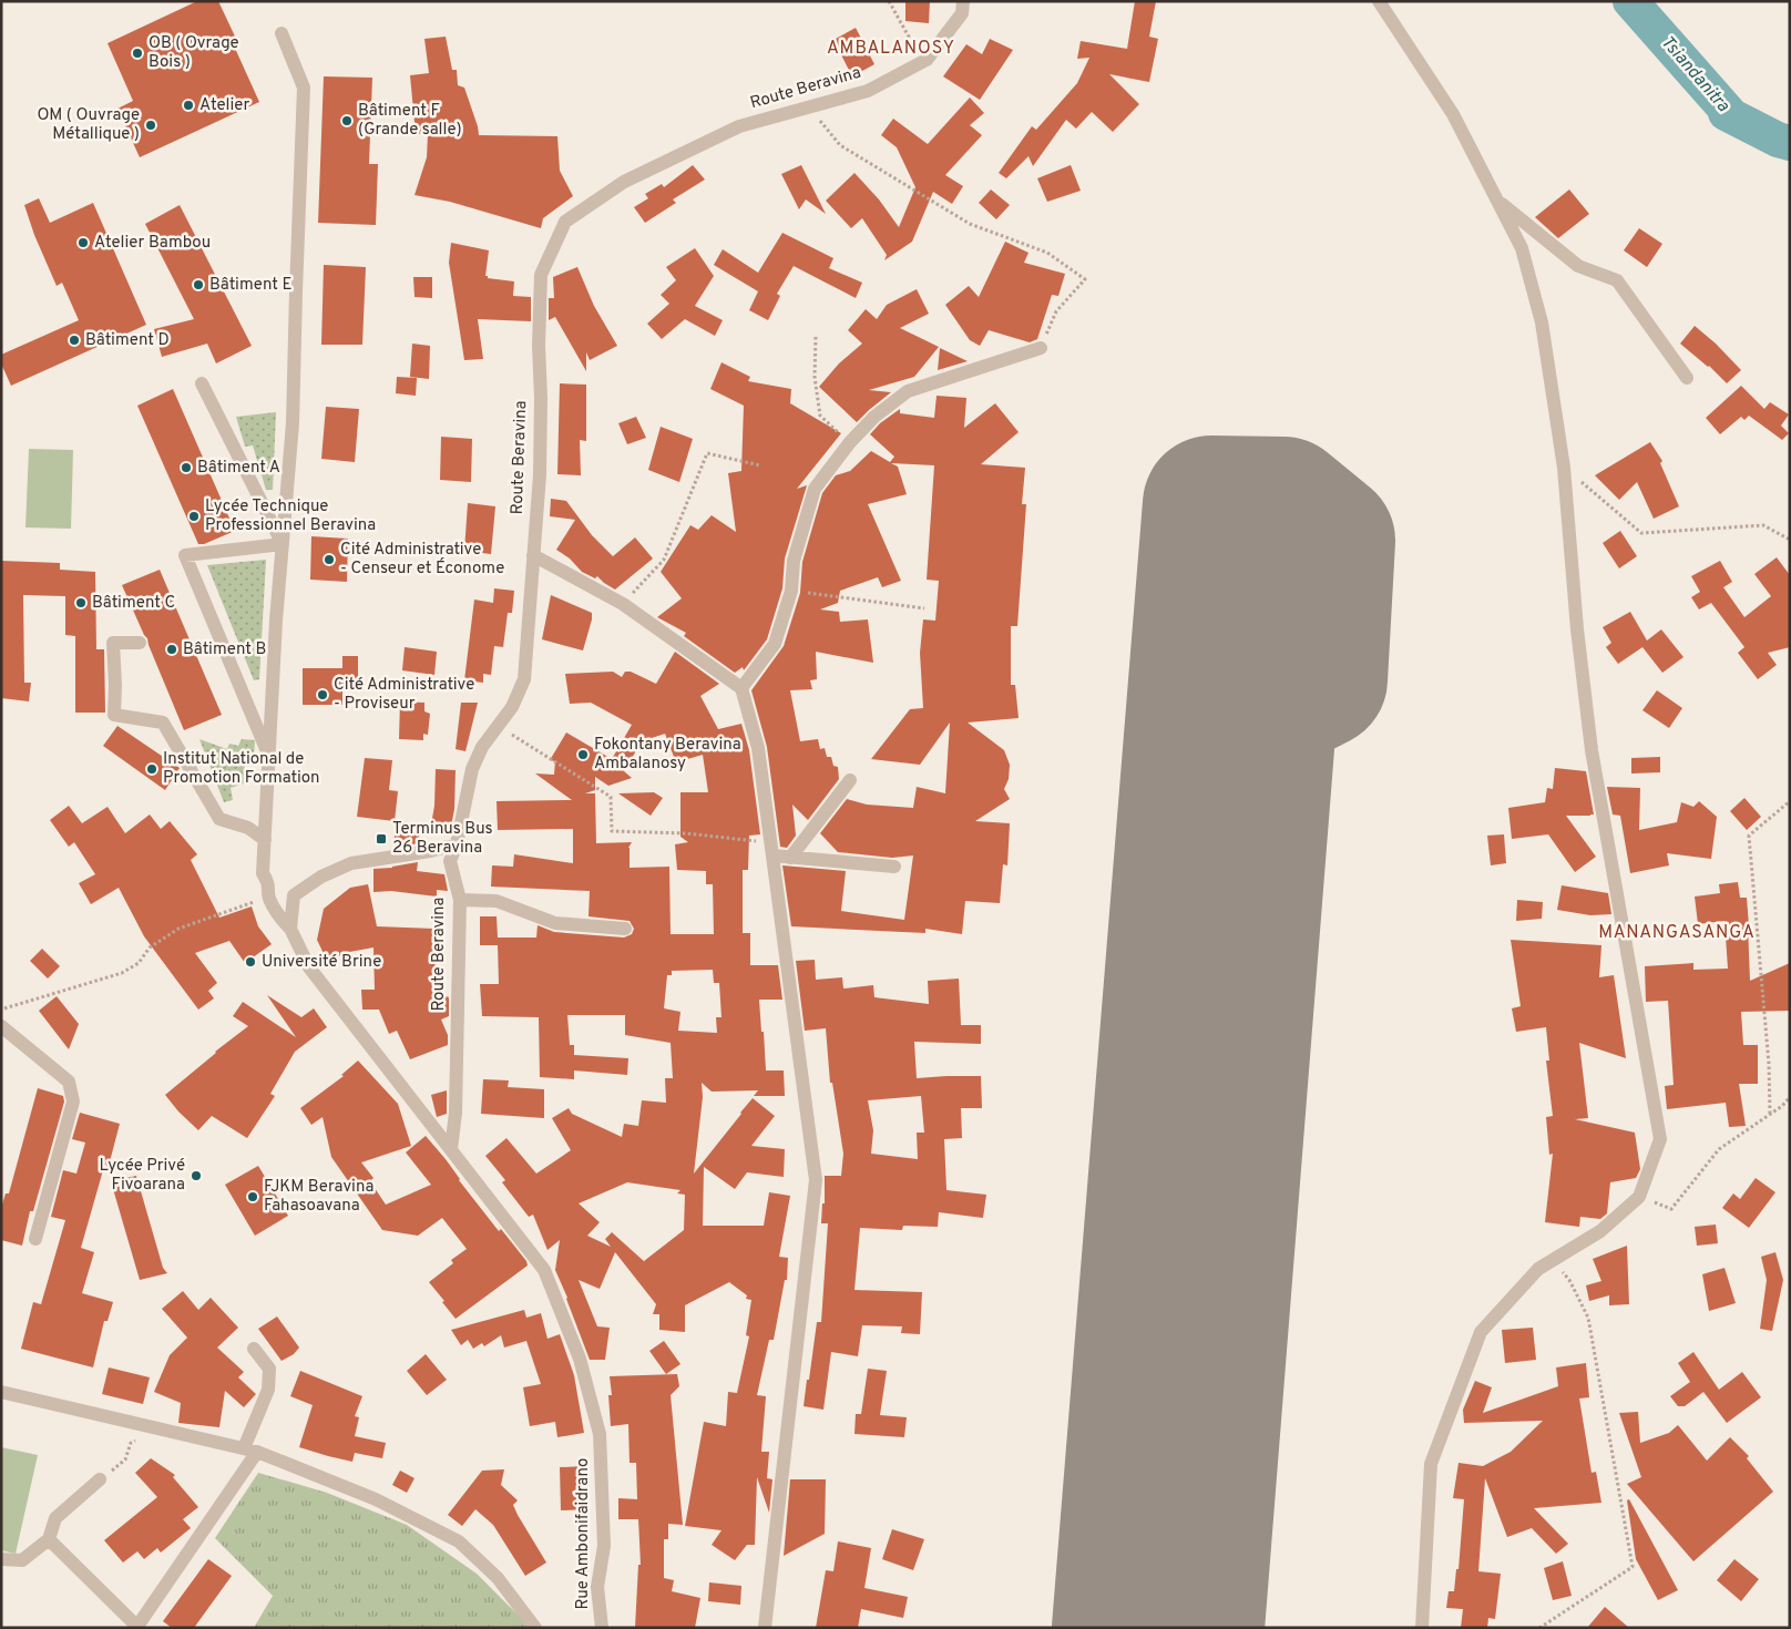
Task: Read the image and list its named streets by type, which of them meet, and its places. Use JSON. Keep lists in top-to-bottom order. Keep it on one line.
{"streets":{"street":["Route Beravina","Rue Ambonifaidrano"]},"crossings":[["Route Beravina","Rue Ambonifaidrano"]],"districts":["AMBALANOSY","MANANGASANGA"],"water":["Tsiandanitra"],"places":{"other":["OB ( Ovrage Bois )","Atelier","Bâtiment F (Grande salle)","OM ( Ouvrage Métallique )","Atelier Bambou","Bâtiment E","Bâtiment D","Bâtiment A","Lycée Technique Professionnel Beravina","Cité Administrative - Censeur et Économe","Bâtiment C","Bâtiment B","Cité Administrative - Proviseur","Fokontany Beravina Ambalanosy","Institut National de Promotion Formation","Université Brine","Lycée Privé Fivoarana","FJKM Beravina Fahasoavana"],"transit":["Terminus Bus 26 Beravina"]}}
